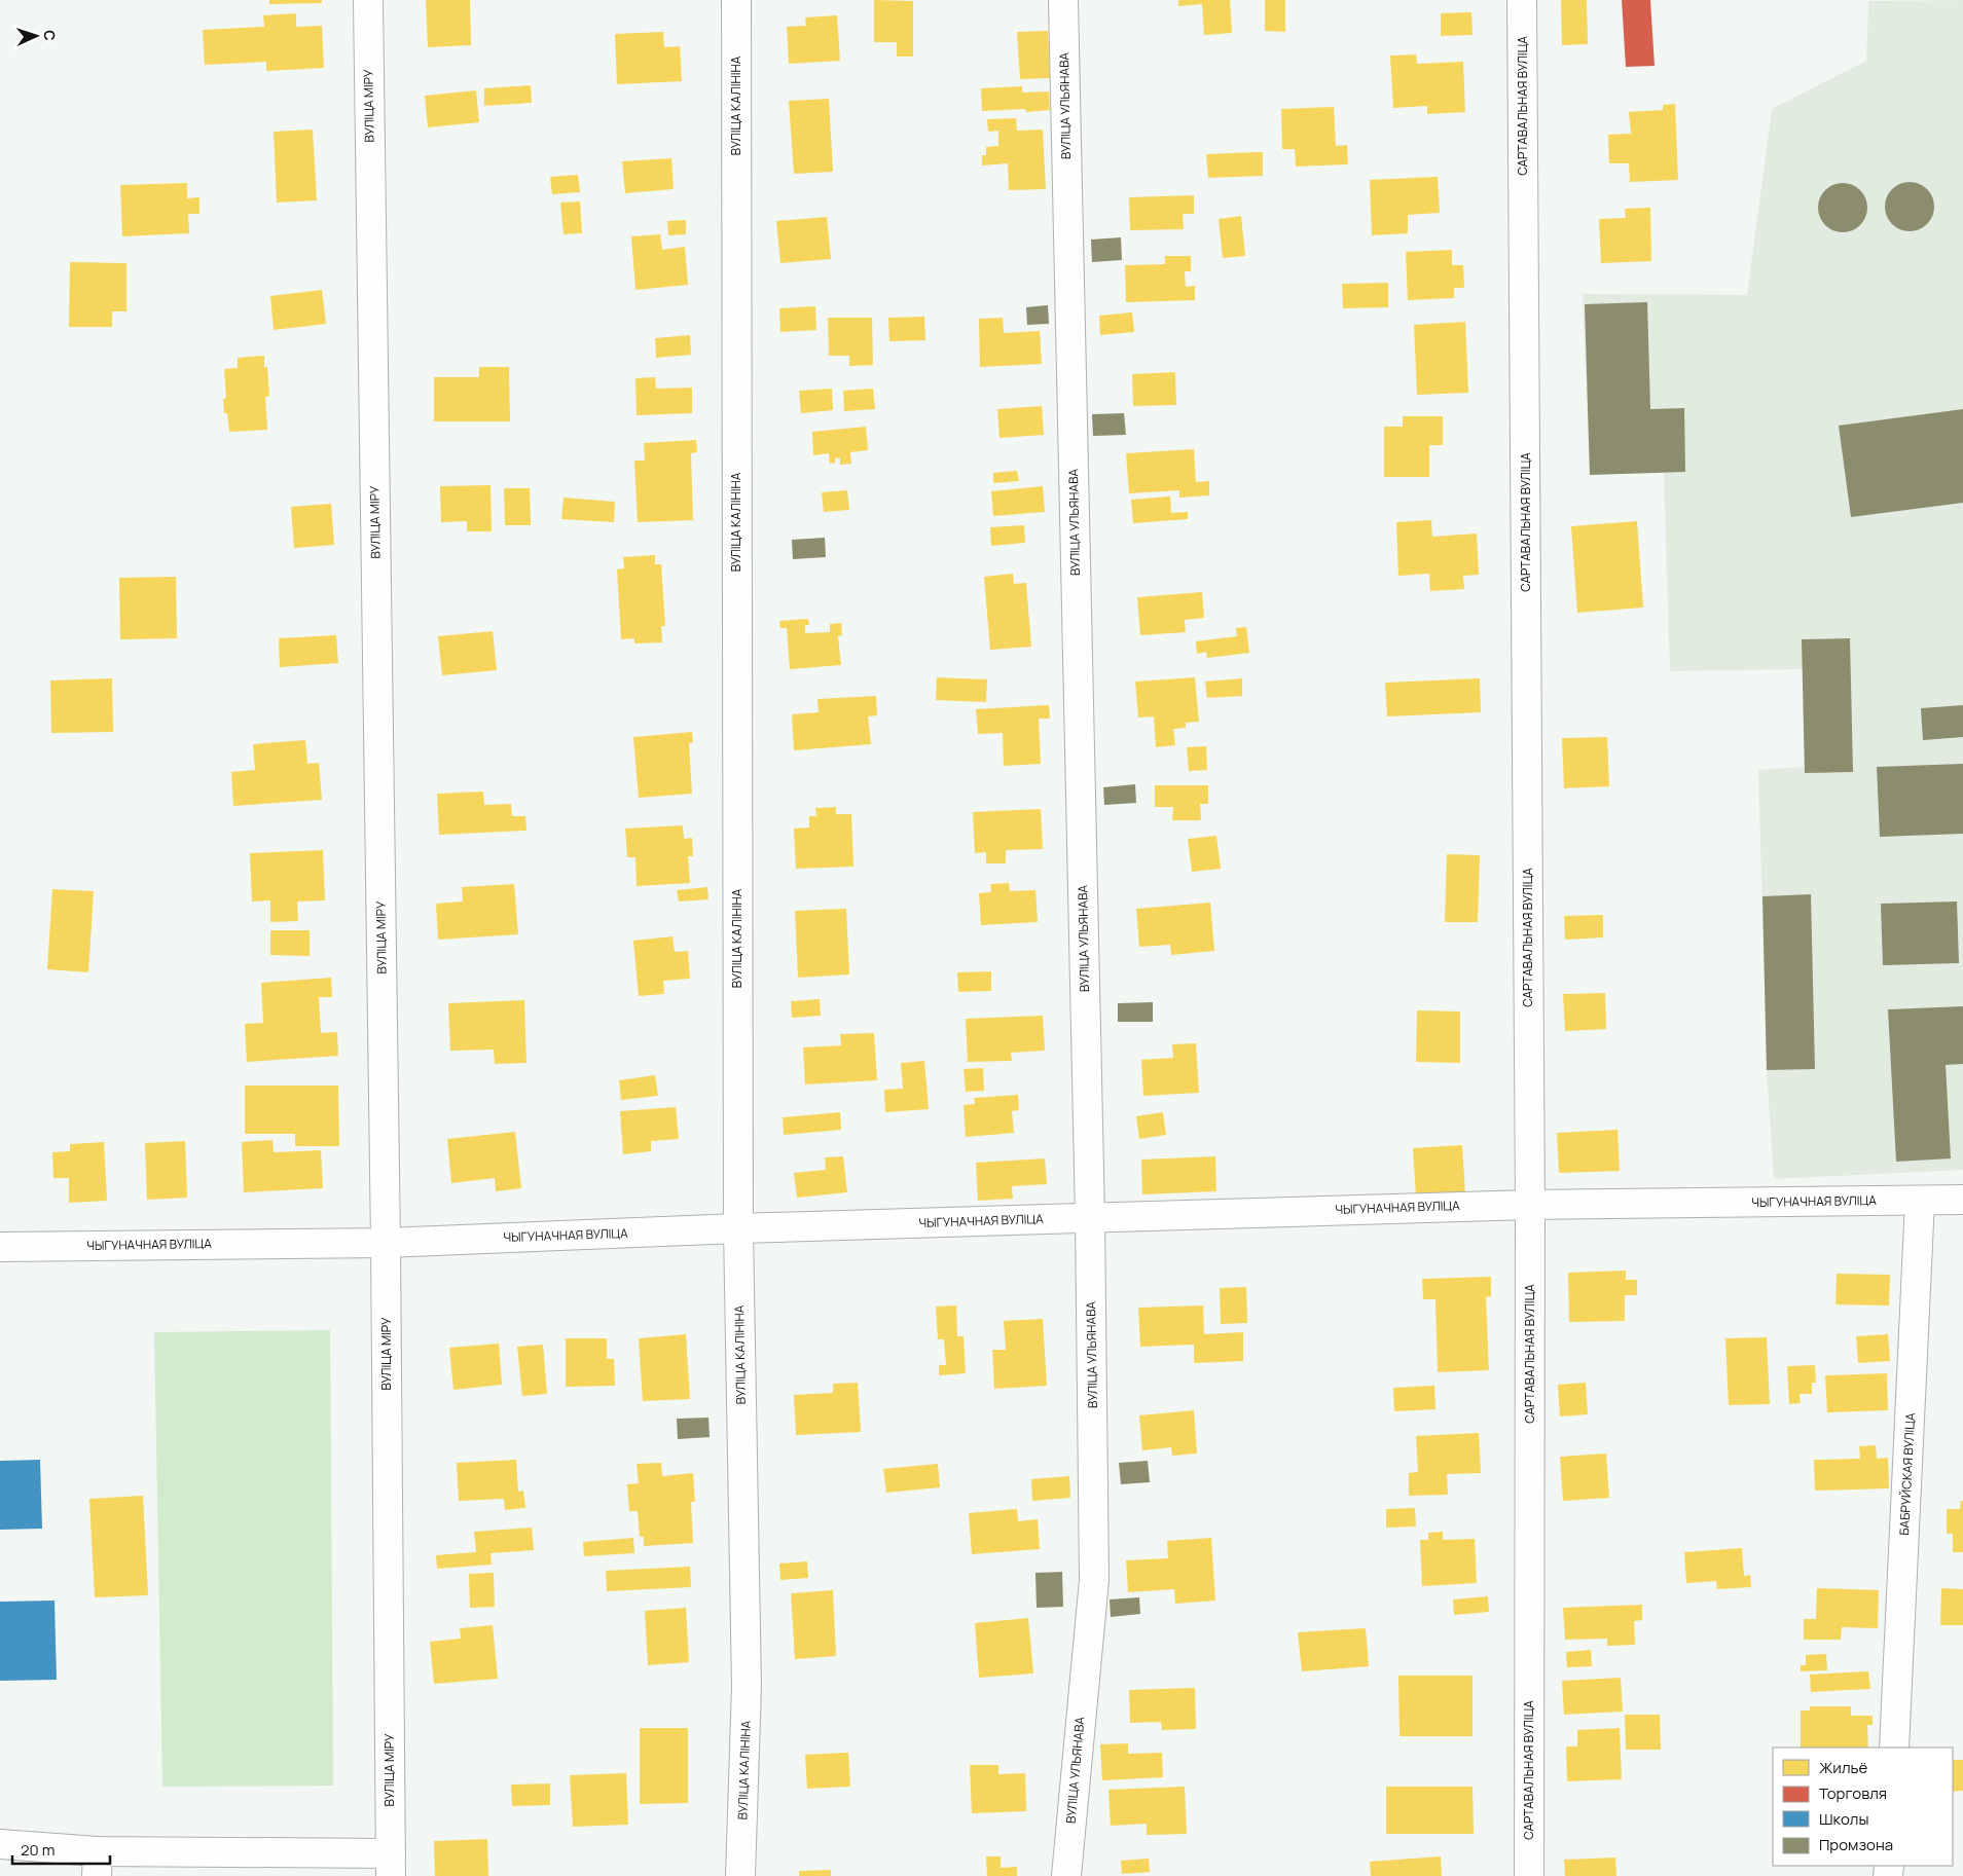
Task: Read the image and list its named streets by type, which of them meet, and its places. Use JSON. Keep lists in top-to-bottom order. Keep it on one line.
{"streets":{"street":["ВУЛІЦА МІРУ","ВУЛІЦА КАЛІНІНА","ВУЛІЦА УЛЬЯНАВА","САРТАВАЛЬНАЯ ВУЛІЦА","ЧЫГУНАЧНАЯ ВУЛІЦА","БАБРУЙСКАЯ ВУЛІЦА"]},"crossings":[["ВУЛІЦА МІРУ","ЧЫГУНАЧНАЯ ВУЛІЦА"],["ВУЛІЦА КАЛІНІНА","ЧЫГУНАЧНАЯ ВУЛІЦА"],["ВУЛІЦА УЛЬЯНАВА","ЧЫГУНАЧНАЯ ВУЛІЦА"],["САРТАВАЛЬНАЯ ВУЛІЦА","ЧЫГУНАЧНАЯ ВУЛІЦА"],["ЧЫГУНАЧНАЯ ВУЛІЦА","БАБРУЙСКАЯ ВУЛІЦА"]],"legend":["Жильё","Торговля","Школы","Промзона"],"scale_bar":"20 m","north":"right"}
